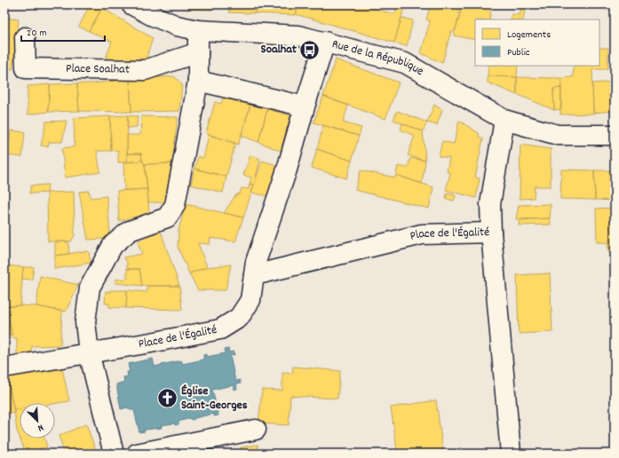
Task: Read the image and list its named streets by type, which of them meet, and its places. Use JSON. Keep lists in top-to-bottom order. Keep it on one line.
{"streets":{"street":["Rue de la République","Place Soalhat","Place de l'Égalité"]},"places":{"bus stop":["Soalhat"],"church":["Église Saint-Georges"]},"legend":["Logements","Public"],"scale_bar":"20 m","north":"bottom right"}
